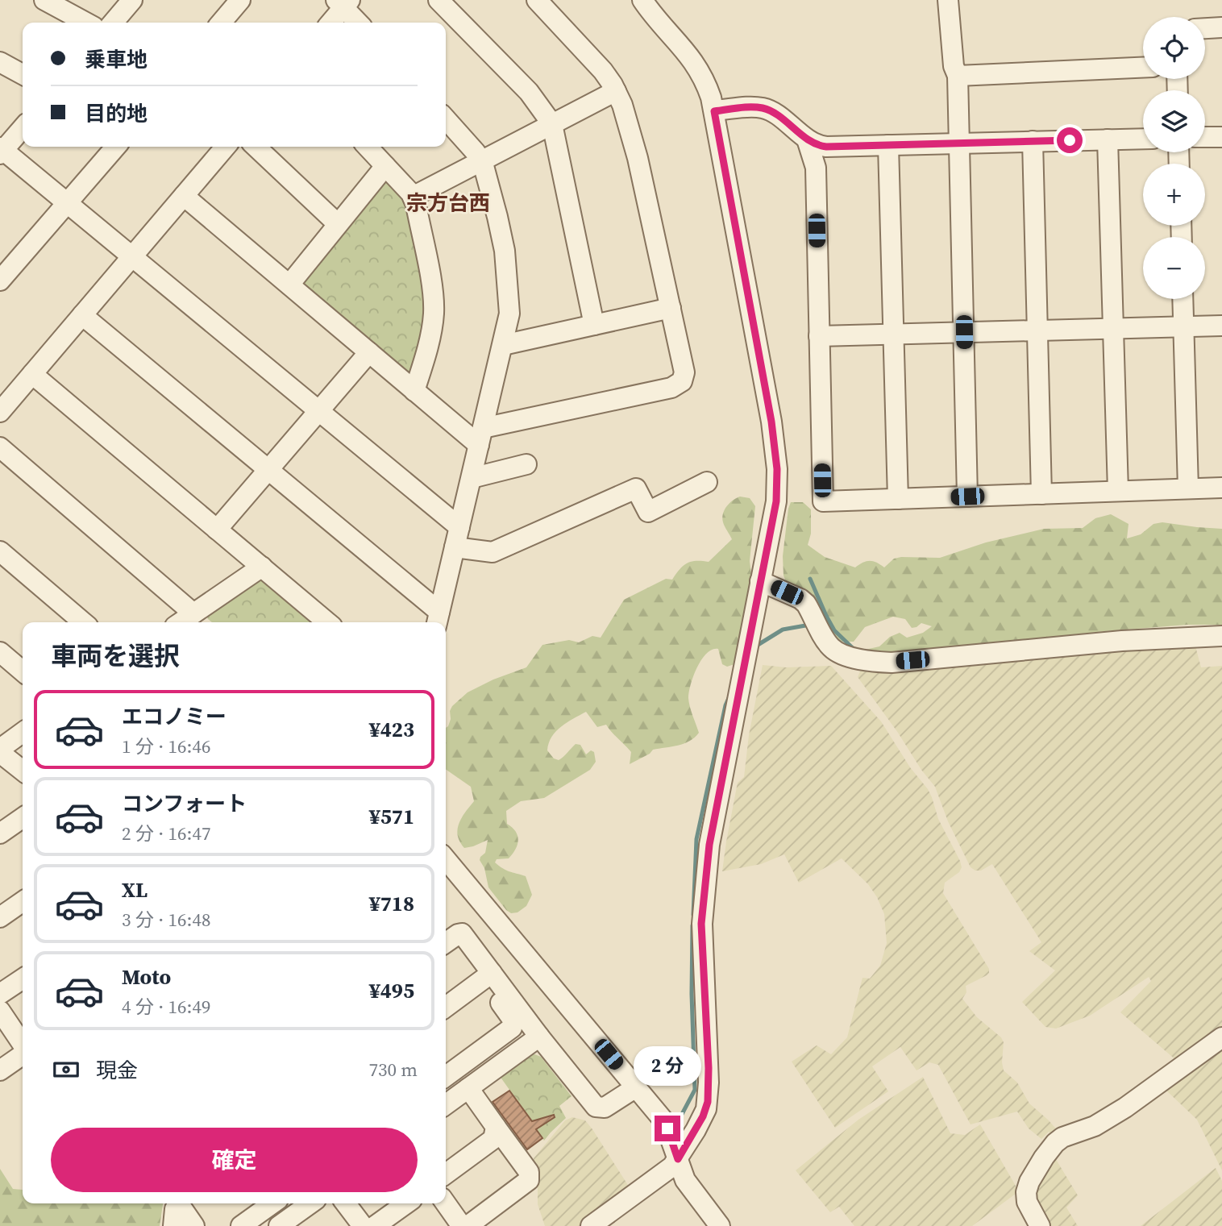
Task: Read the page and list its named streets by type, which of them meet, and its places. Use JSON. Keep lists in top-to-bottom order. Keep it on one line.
{"districts":["宗方台西"],"page":{"map_buttons":["+","−"],"banner":["乗車地","目的地"],"heading":"車両を選択","list":[{"name":"エコノミー","note":"1 分 · 16:46","value":"¥423"},{"name":"コンフォート","note":"2 分 · 16:47","value":"¥571"},{"name":"XL","note":"3 分 · 16:48","value":"¥718"},{"name":"Moto","note":"4 分 · 16:49","value":"¥495"}],"pay":["現金","730 m"],"bubble":"2 分","buttons":"確定"}}
